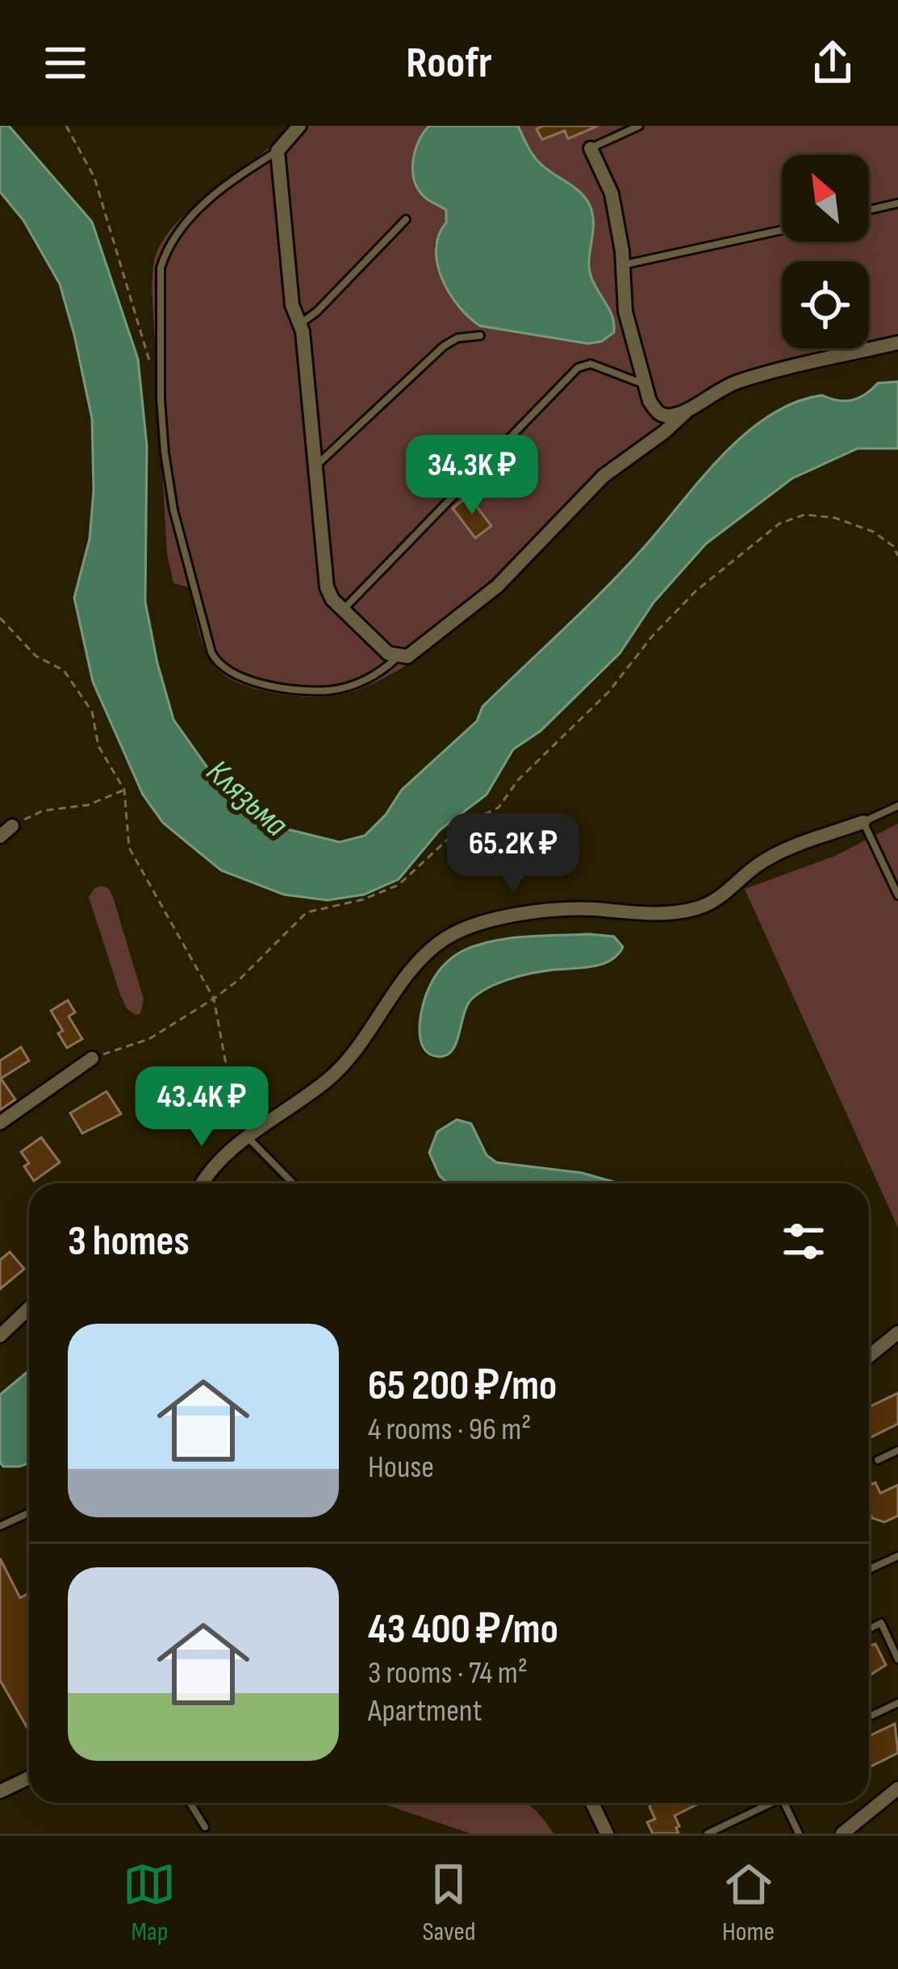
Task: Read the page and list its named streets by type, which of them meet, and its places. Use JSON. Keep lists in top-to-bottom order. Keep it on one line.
{"water":["Клязьма"],"north":"top left","page":{"header":"Roofr","price":["34.3K ₽","65.2K ₽","43.4K ₽"],"heading":"3 homes","list":[{"name":"65 200 ₽/mo","note":"4 rooms · 96 m² · House"},{"name":"43 400 ₽/mo","note":"3 rooms · 74 m² · Apartment"}],"tabs":["Map","Saved","Home"]}}
